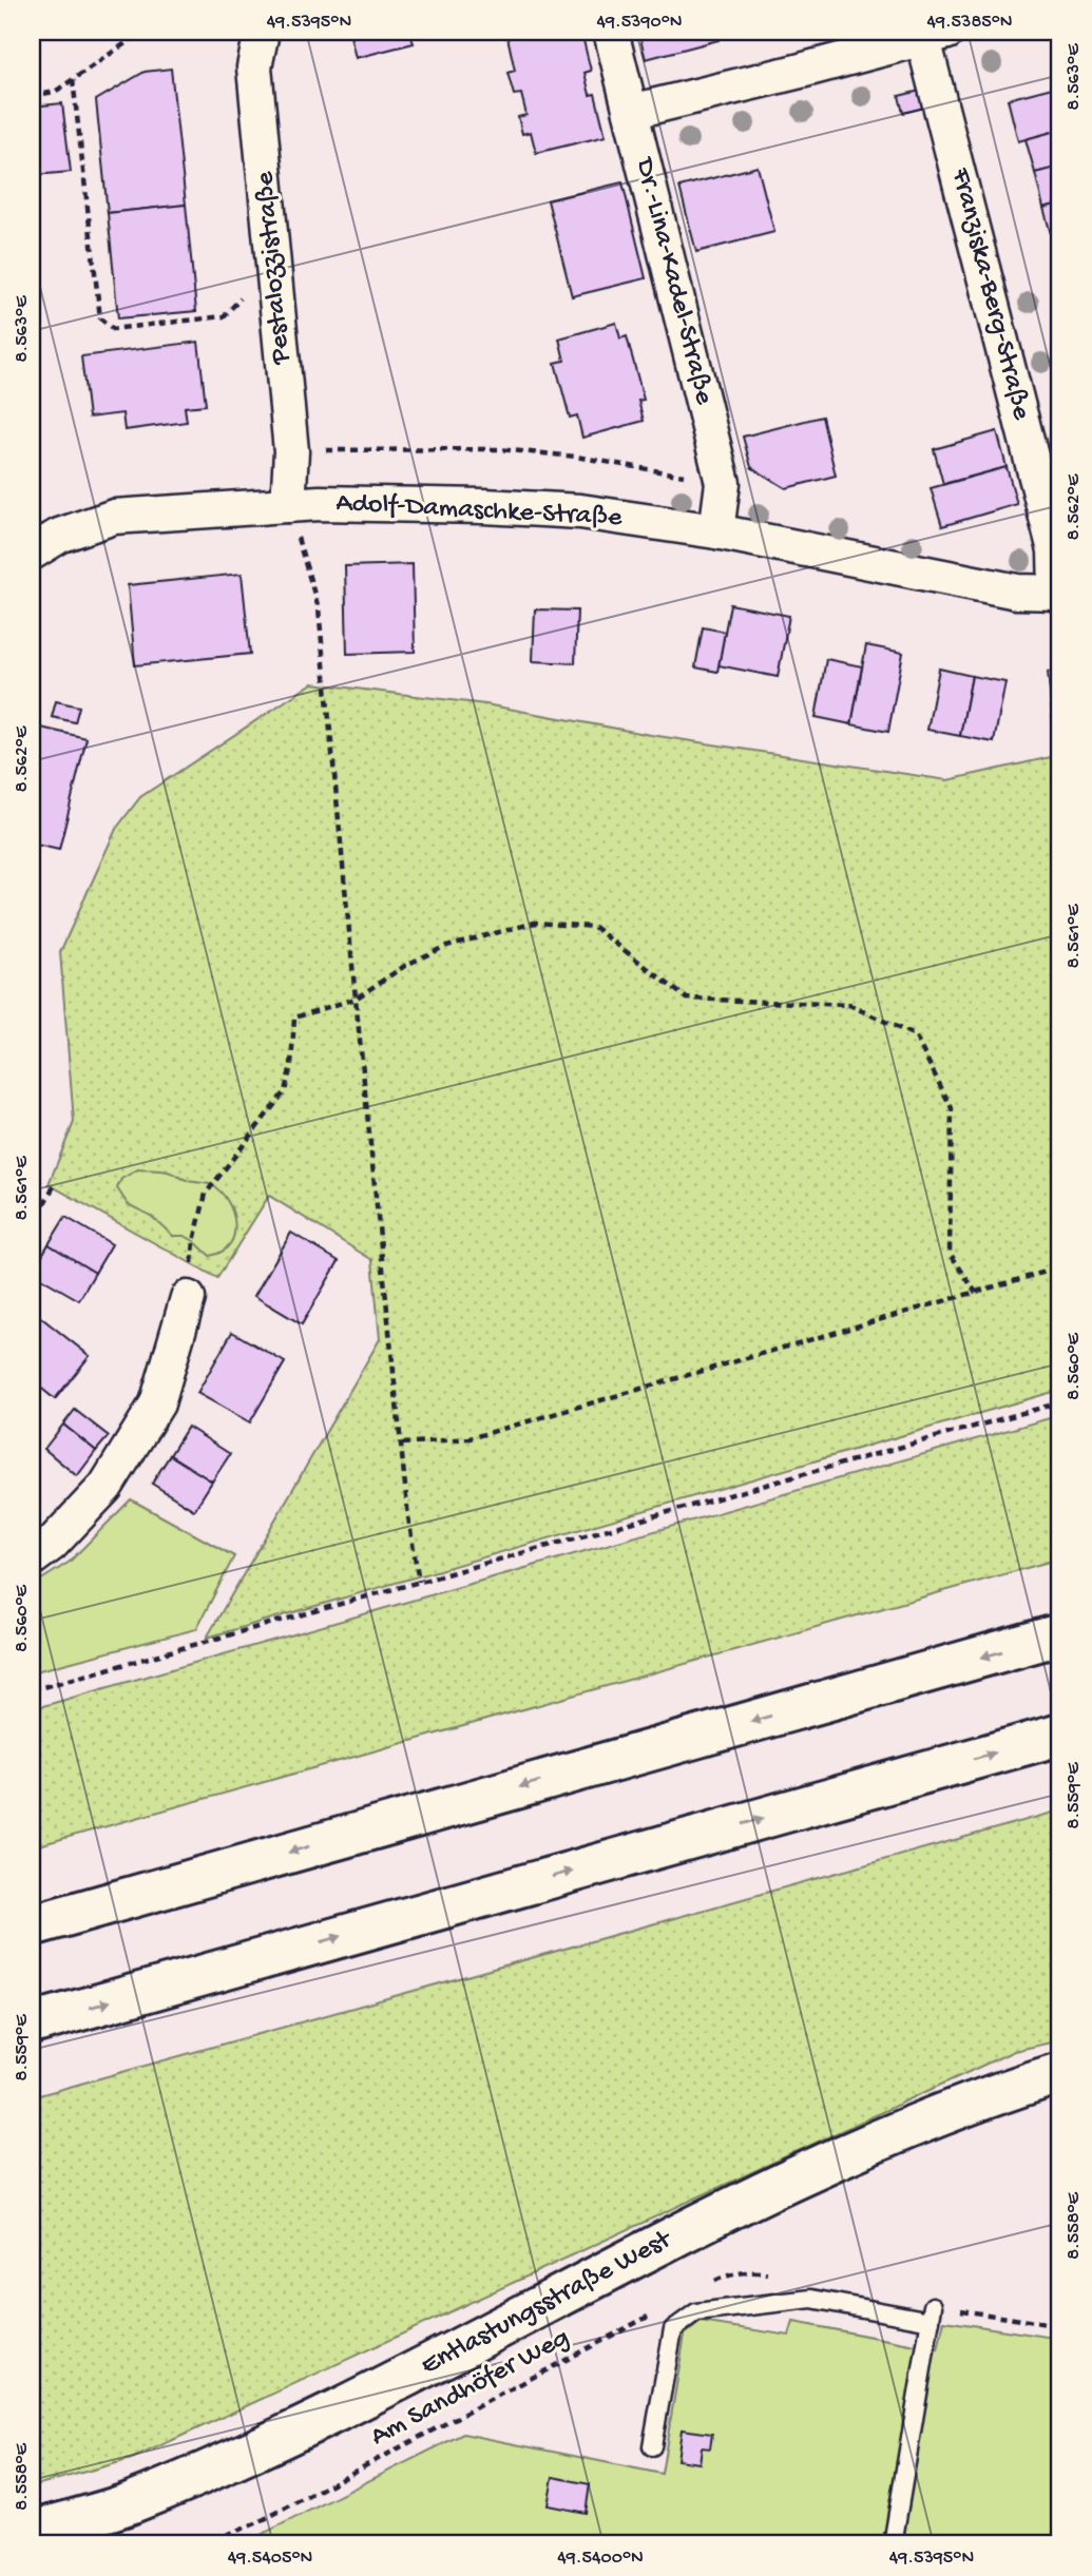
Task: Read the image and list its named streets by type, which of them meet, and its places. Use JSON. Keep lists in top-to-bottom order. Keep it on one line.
{"streets":{"main road":["Entlastungsstraße West"],"street":["Pestalozzistraße","Dr.-Lina-Kadel-Straße","Franziska-Berg-Straße","Adolf-Damaschke-Straße"],"path":["Am Sandhöfer Weg"]},"crossings":[["Pestalozzistraße","Adolf-Damaschke-Straße"],["Dr.-Lina-Kadel-Straße","Adolf-Damaschke-Straße"],["Franziska-Berg-Straße","Adolf-Damaschke-Straße"]],"coordinates":["49.5395°N","49.5390°N","49.5385°N","8.563°E","8.562°E","8.561°E","8.560°E","8.559°E","8.558°E","49.5405°N","49.5400°N"]}
